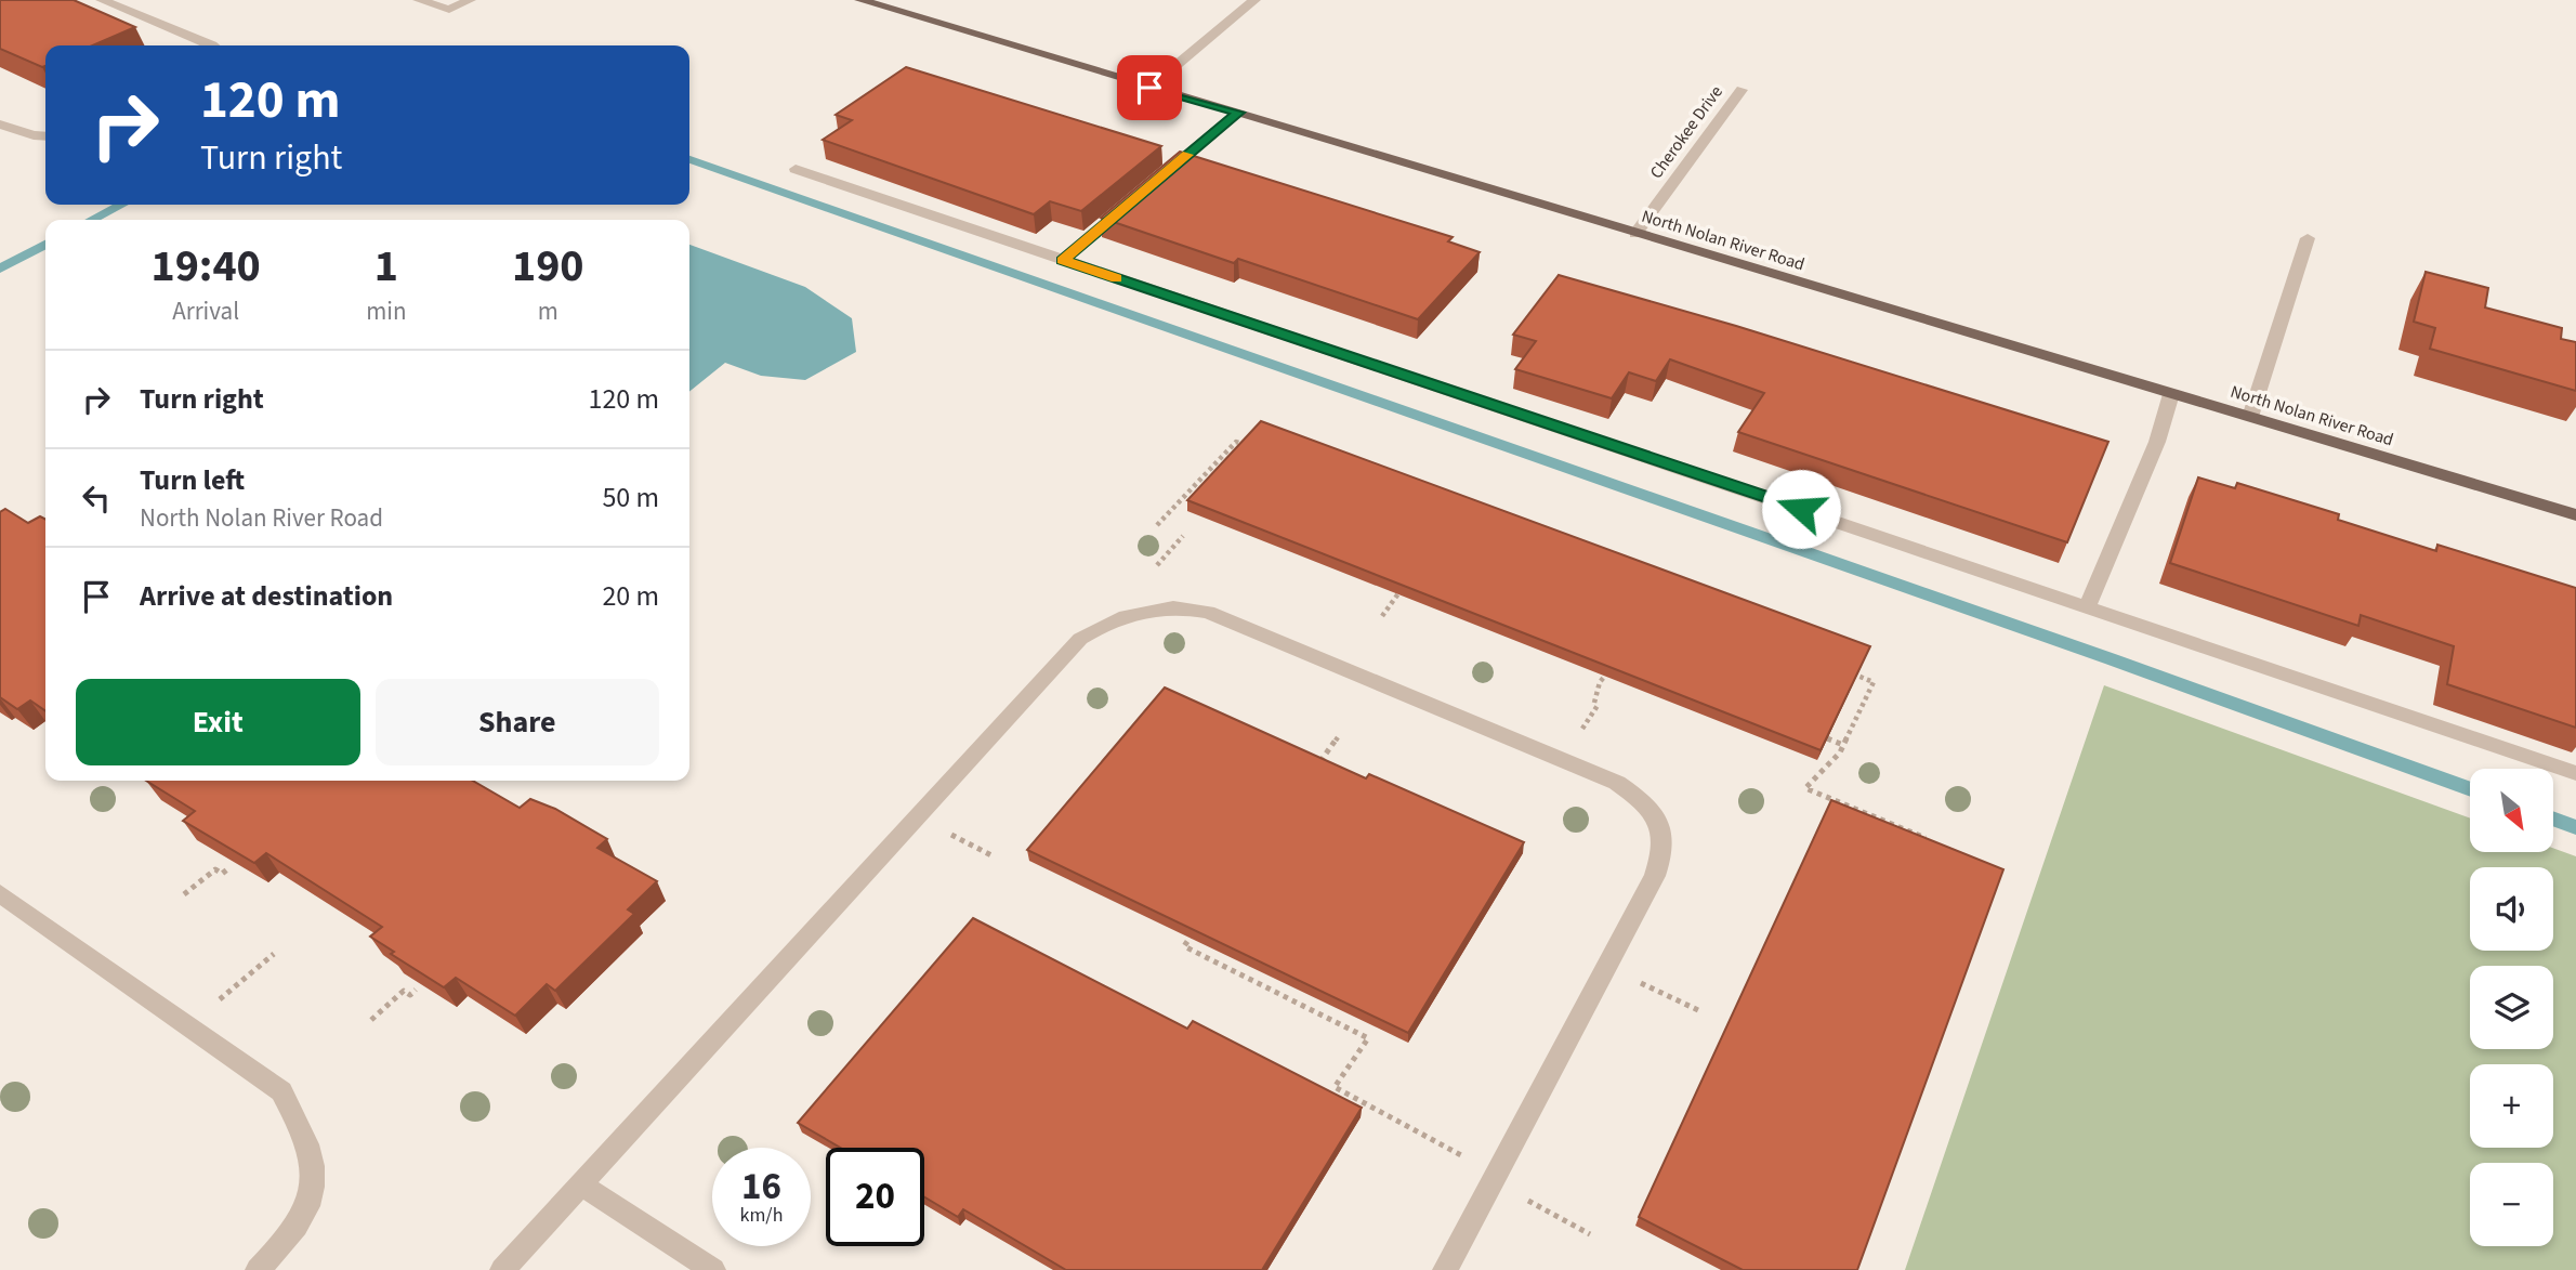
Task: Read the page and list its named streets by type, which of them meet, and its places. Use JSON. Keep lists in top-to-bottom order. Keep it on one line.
{"streets":{"main road":["North Nolan River Road"],"street":["Cherokee Drive"]},"crossings":[["Cherokee Drive","North Nolan River Road"]],"north":"bottom right","page":{"turn":["120 m","Turn right"],"eta":["19:40","Arrival","1","min","190","m"],"list":[{"name":"Turn right","value":"120 m"},{"name":"Turn left","note":"North Nolan River Road","value":"50 m"},{"name":"Arrive at destination","value":"20 m"}],"buttons":["Exit","Share"],"map_buttons":["+","−"],"speed":"16 km/h","limit":"20"}}
